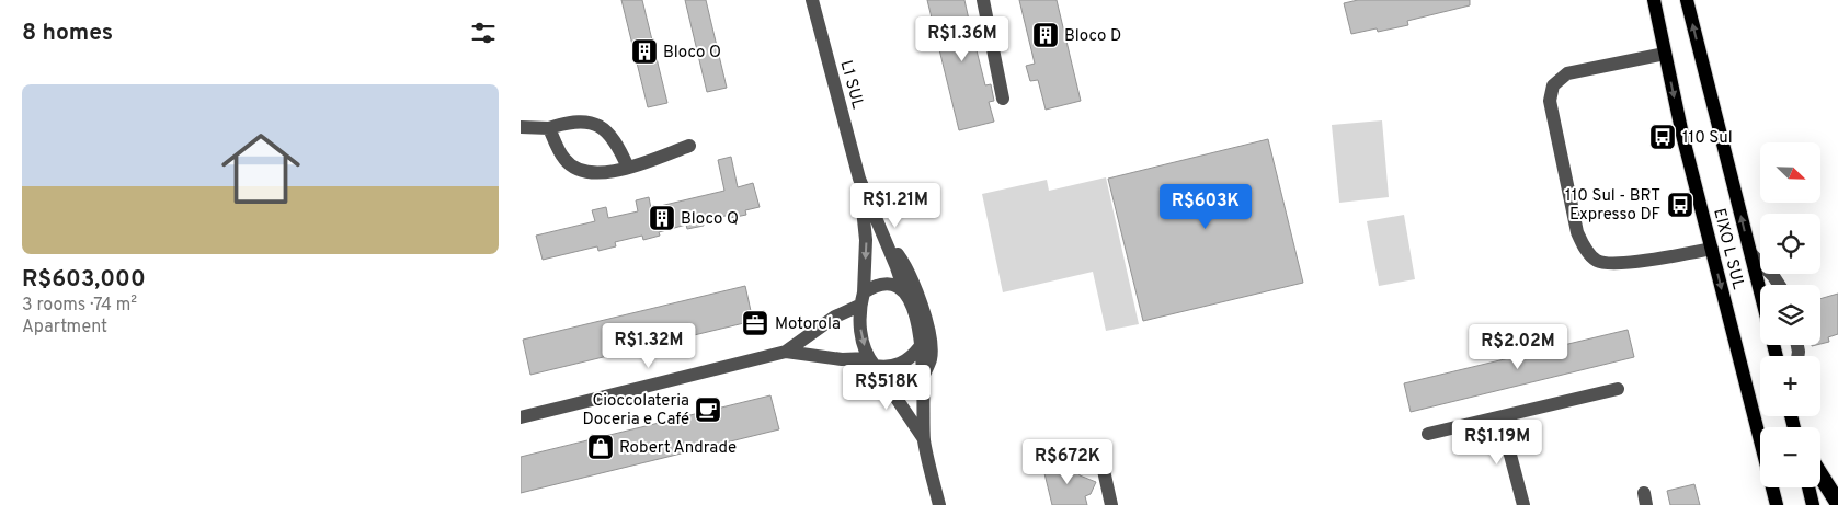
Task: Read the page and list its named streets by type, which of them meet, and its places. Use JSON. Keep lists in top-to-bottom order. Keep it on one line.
{"streets":{"main road":["EIXO L SUL"],"street":["L1 SUL"]},"places":{"building":["Bloco D","Bloco O","Bloco Q"],"bus stop":["110 Sul","110 Sul - BRT Expresso DF"],"office":["Motorola"],"cafe":["Cioccolateria Doceria e Café"],"shop":["Robert Andrade"]},"north":"bottom right","page":{"heading":"8 homes","price":["R$1.36M","R$1.21M","R$603K","R$1.32M","R$2.02M","R$518K","R$1.19M","R$672K"],"list":[{"name":"R$603,000","note":"3 rooms · 74 m² · Apartment"}],"map_buttons":["+","−"]}}
